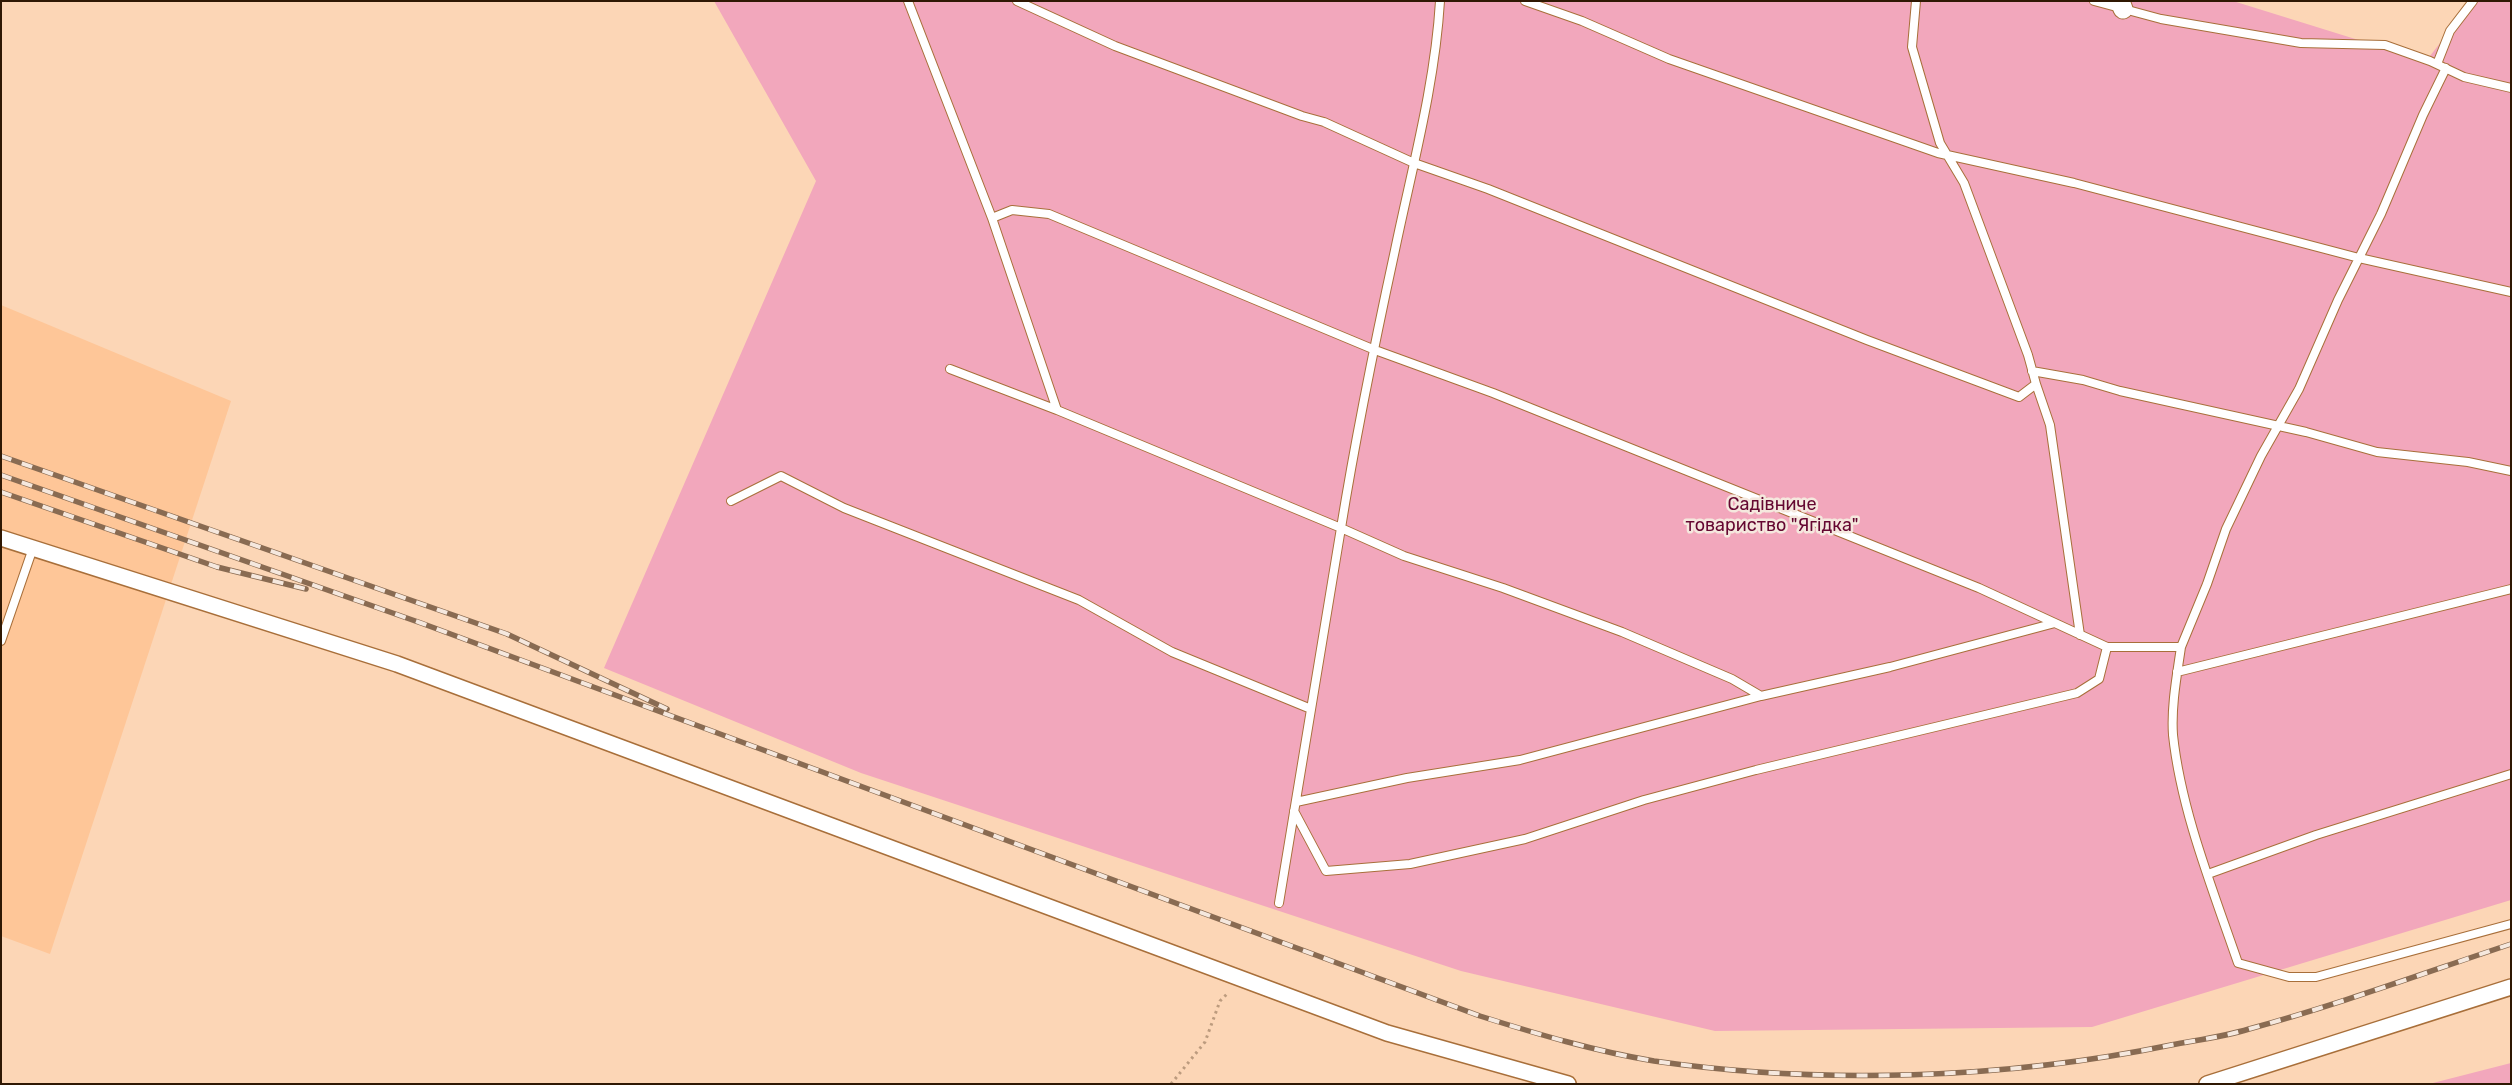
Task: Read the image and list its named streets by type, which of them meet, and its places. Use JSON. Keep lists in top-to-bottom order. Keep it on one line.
{"parks":["Садівниче товариство \"Ягідка\""]}
